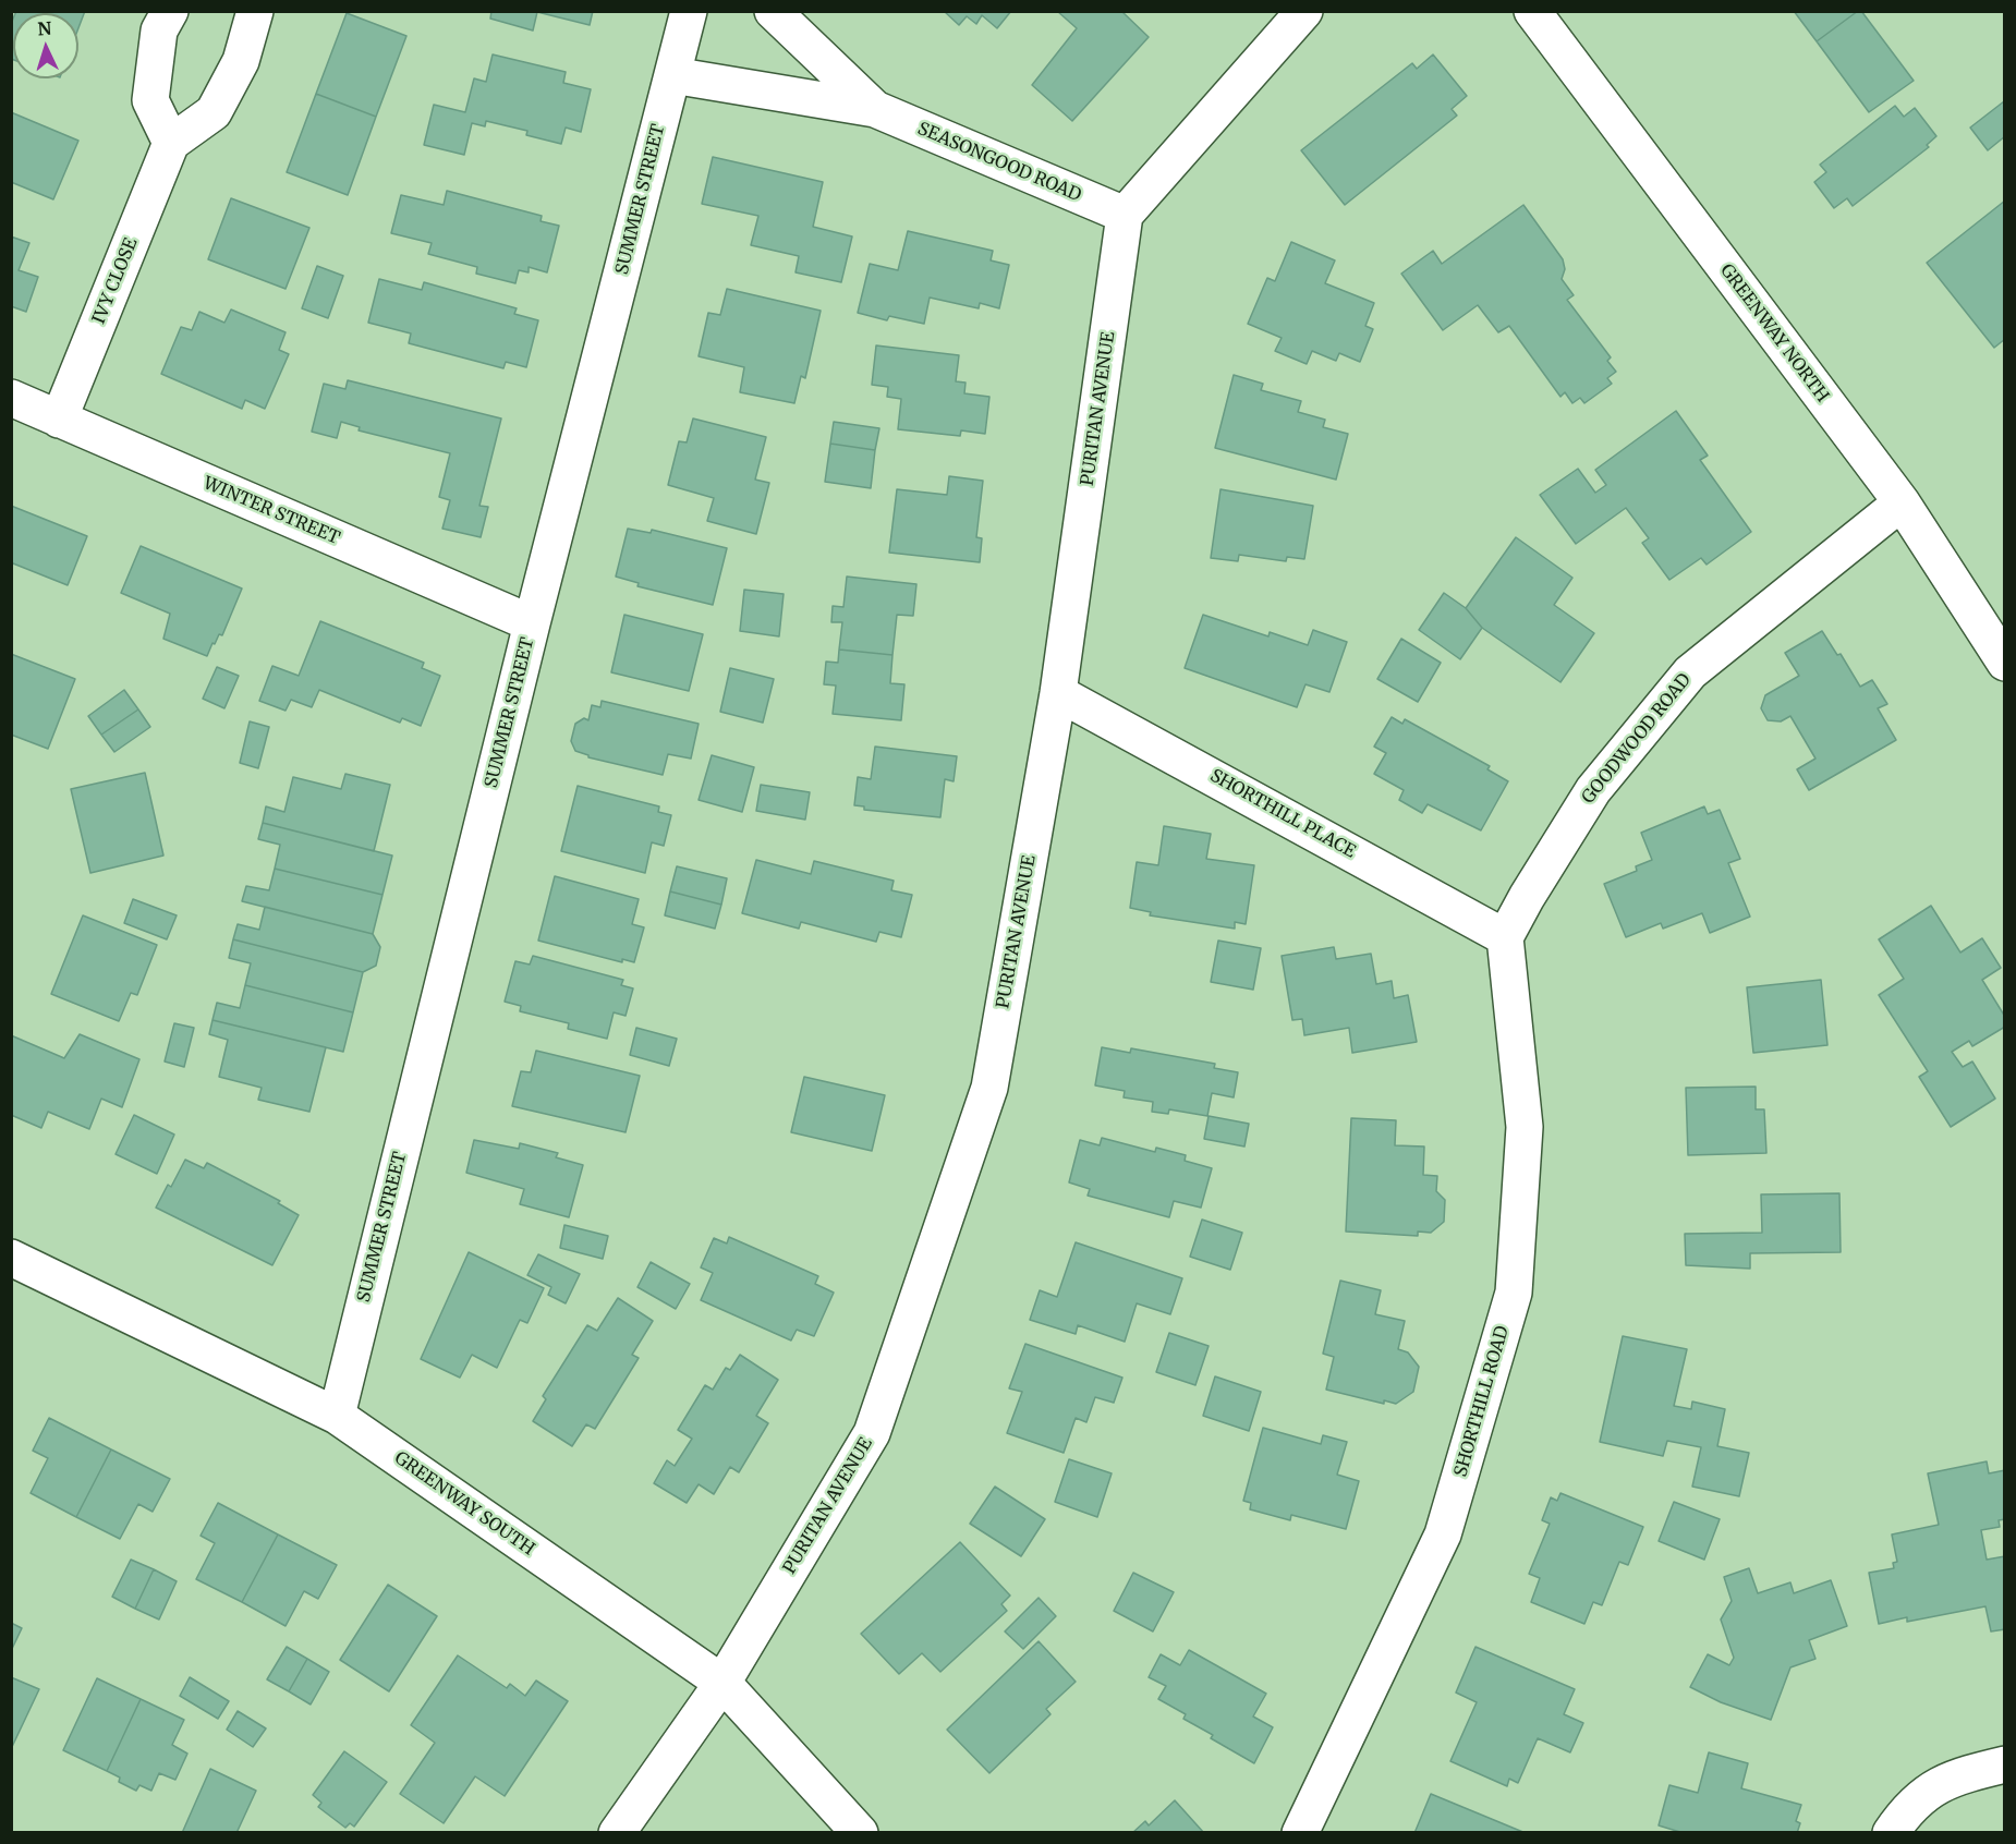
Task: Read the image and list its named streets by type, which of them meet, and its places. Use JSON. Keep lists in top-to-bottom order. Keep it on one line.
{"streets":{"street":["SEASONGOOD ROAD","SUMMER STREET","IVY CLOSE","GREENWAY NORTH","PURITAN AVENUE","WINTER STREET","GOODWOOD ROAD","SHORTHILL PLACE","SHORTHILL ROAD","GREENWAY SOUTH"]},"crossings":[["SEASONGOOD ROAD","SUMMER STREET"],["SEASONGOOD ROAD","PURITAN AVENUE"],["SUMMER STREET","WINTER STREET"],["SUMMER STREET","GREENWAY SOUTH"],["IVY CLOSE","WINTER STREET"],["GREENWAY NORTH","GOODWOOD ROAD"],["PURITAN AVENUE","SHORTHILL PLACE"],["PURITAN AVENUE","GREENWAY SOUTH"],["GOODWOOD ROAD","SHORTHILL PLACE"],["GOODWOOD ROAD","SHORTHILL ROAD"],["SHORTHILL PLACE","SHORTHILL ROAD"]],"north":"top"}
